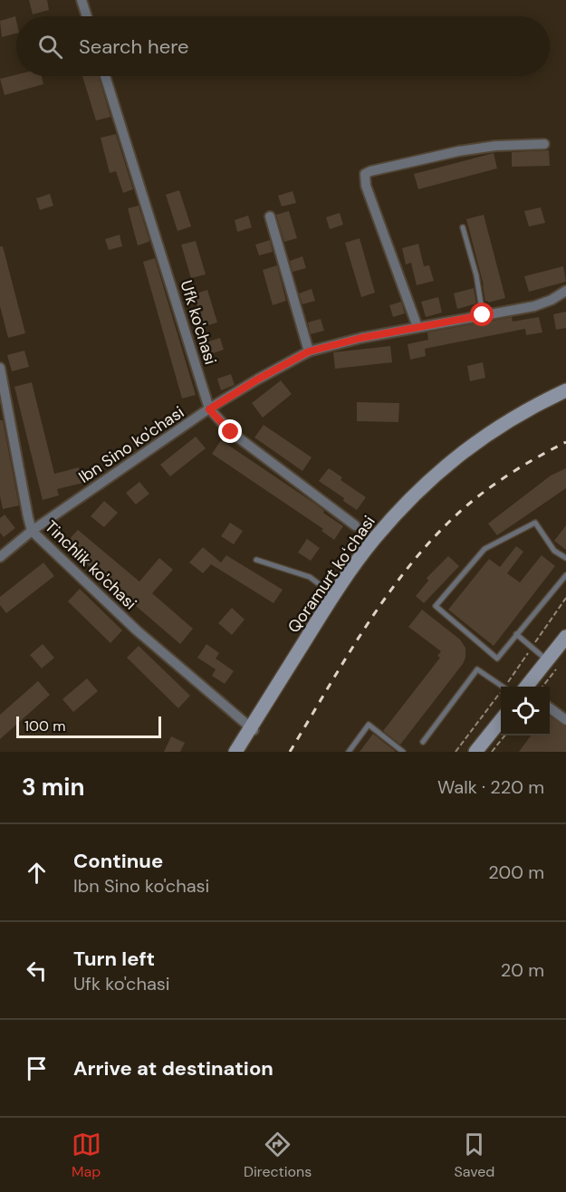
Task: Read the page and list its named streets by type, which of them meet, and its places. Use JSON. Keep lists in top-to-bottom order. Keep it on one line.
{"streets":{"main road":["Qoramurt koʻchasi"],"street":["Ufk ko'chasi","Ibn Sino ko'chasi","Tinchlik ko'chasi"]},"crossings":[["Ufk ko'chasi","Ibn Sino ko'chasi"],["Ibn Sino ko'chasi","Tinchlik ko'chasi"],["Tinchlik ko'chasi","Qoramurt koʻchasi"]],"scale_bar":"100 m","page":{"search":"Search here","scale":"100 m","heading":["3 min","Walk · 220 m"],"list":[["Continue","Ibn Sino ko'chasi","200 m"],["Turn left","Ufk ko'chasi","20 m"],"Arrive at destination"],"nav":["Map","Directions","Saved"]}}
